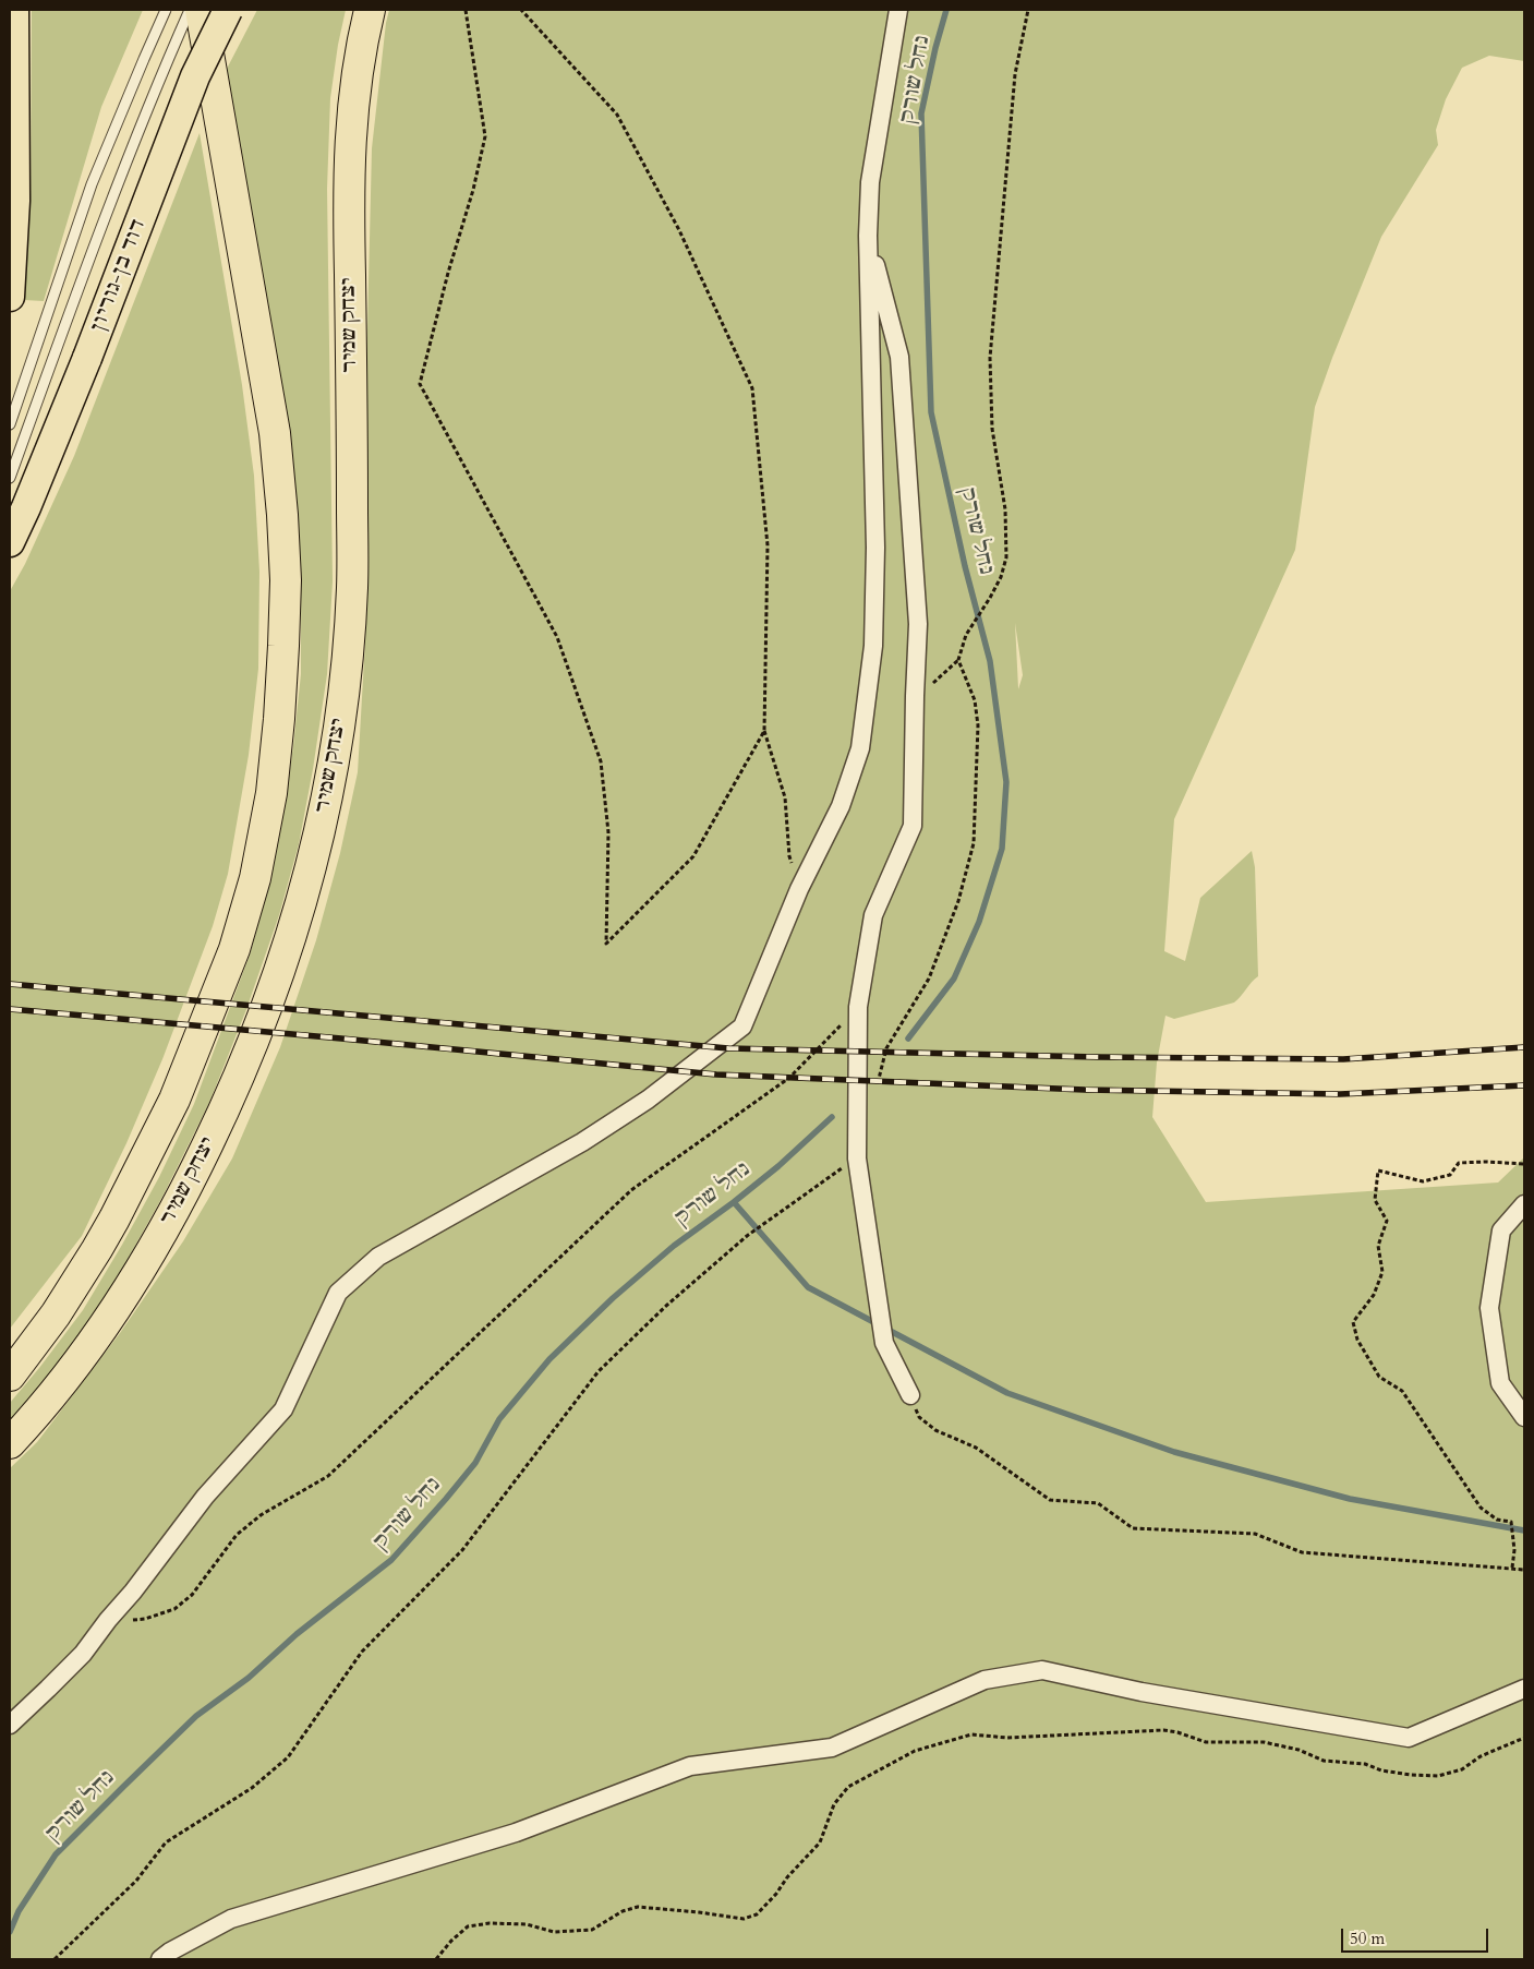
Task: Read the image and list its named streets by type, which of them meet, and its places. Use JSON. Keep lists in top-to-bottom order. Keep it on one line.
{"streets":{"highway":["יצחק שמיר"],"main road":["דוד בן-גוריון"]},"water":["נחל שורק"],"scale_bar":"50 m"}
